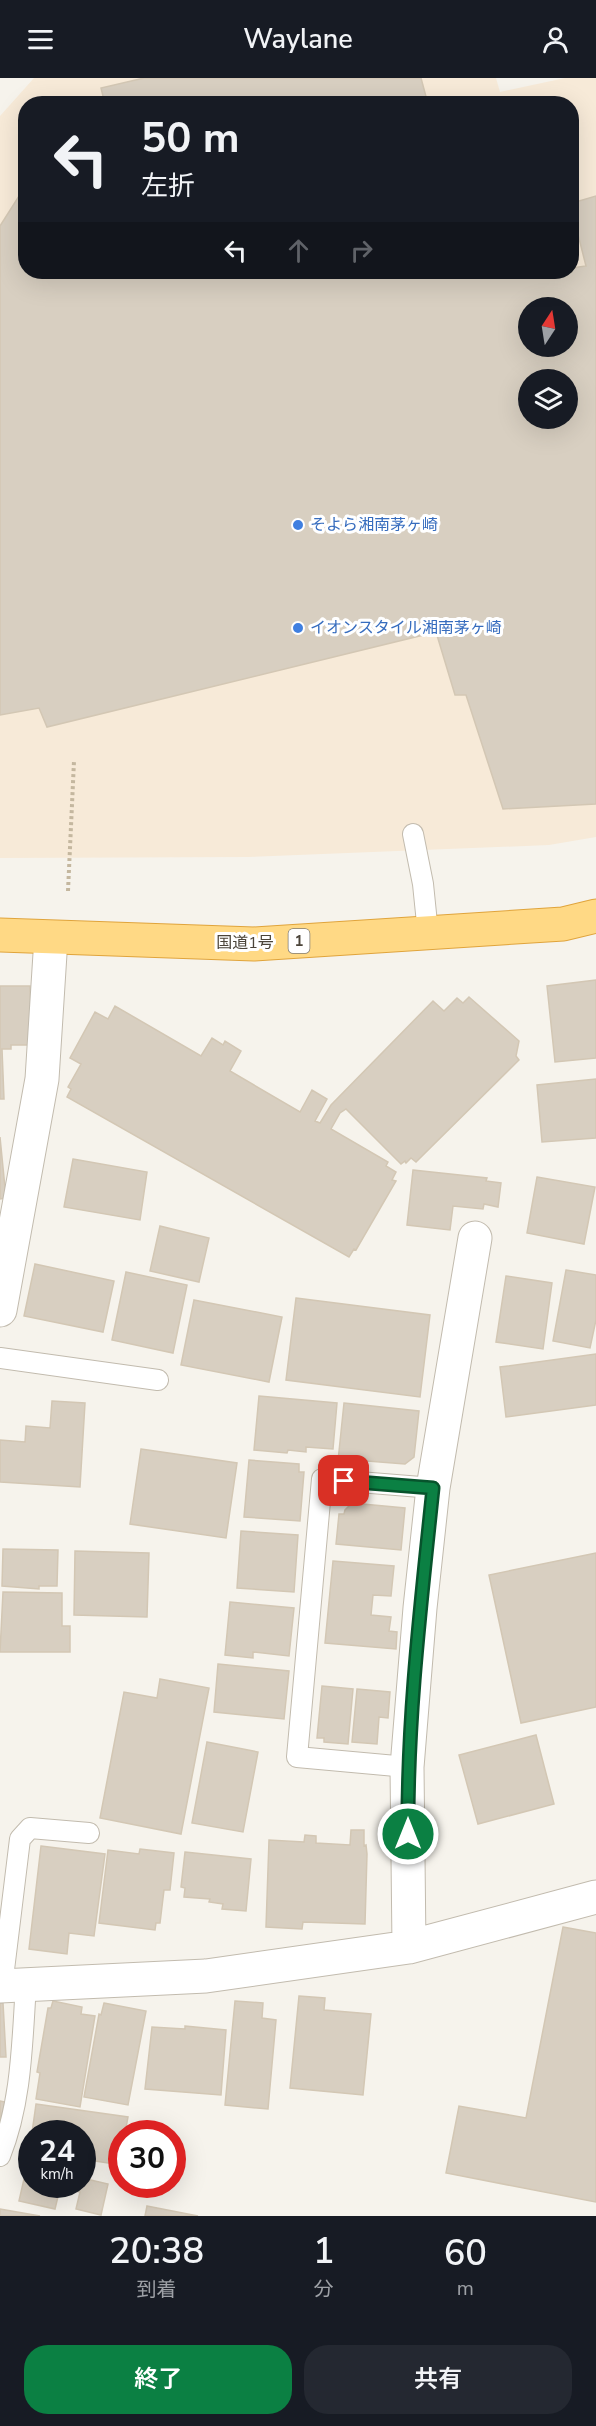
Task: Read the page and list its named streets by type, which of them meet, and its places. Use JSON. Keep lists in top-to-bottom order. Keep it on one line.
{"streets":{"highway":["1","国道1号"]},"places":["そよら湘南茅ヶ崎","イオンスタイル湘南茅ヶ崎"],"north":"top","page":{"header":"Waylane","turn":["50 m","左折"],"speed":"24 km/h","limit":"30","eta":["20:38","到着","1","分","60","m"],"buttons":["終了","共有"]}}
